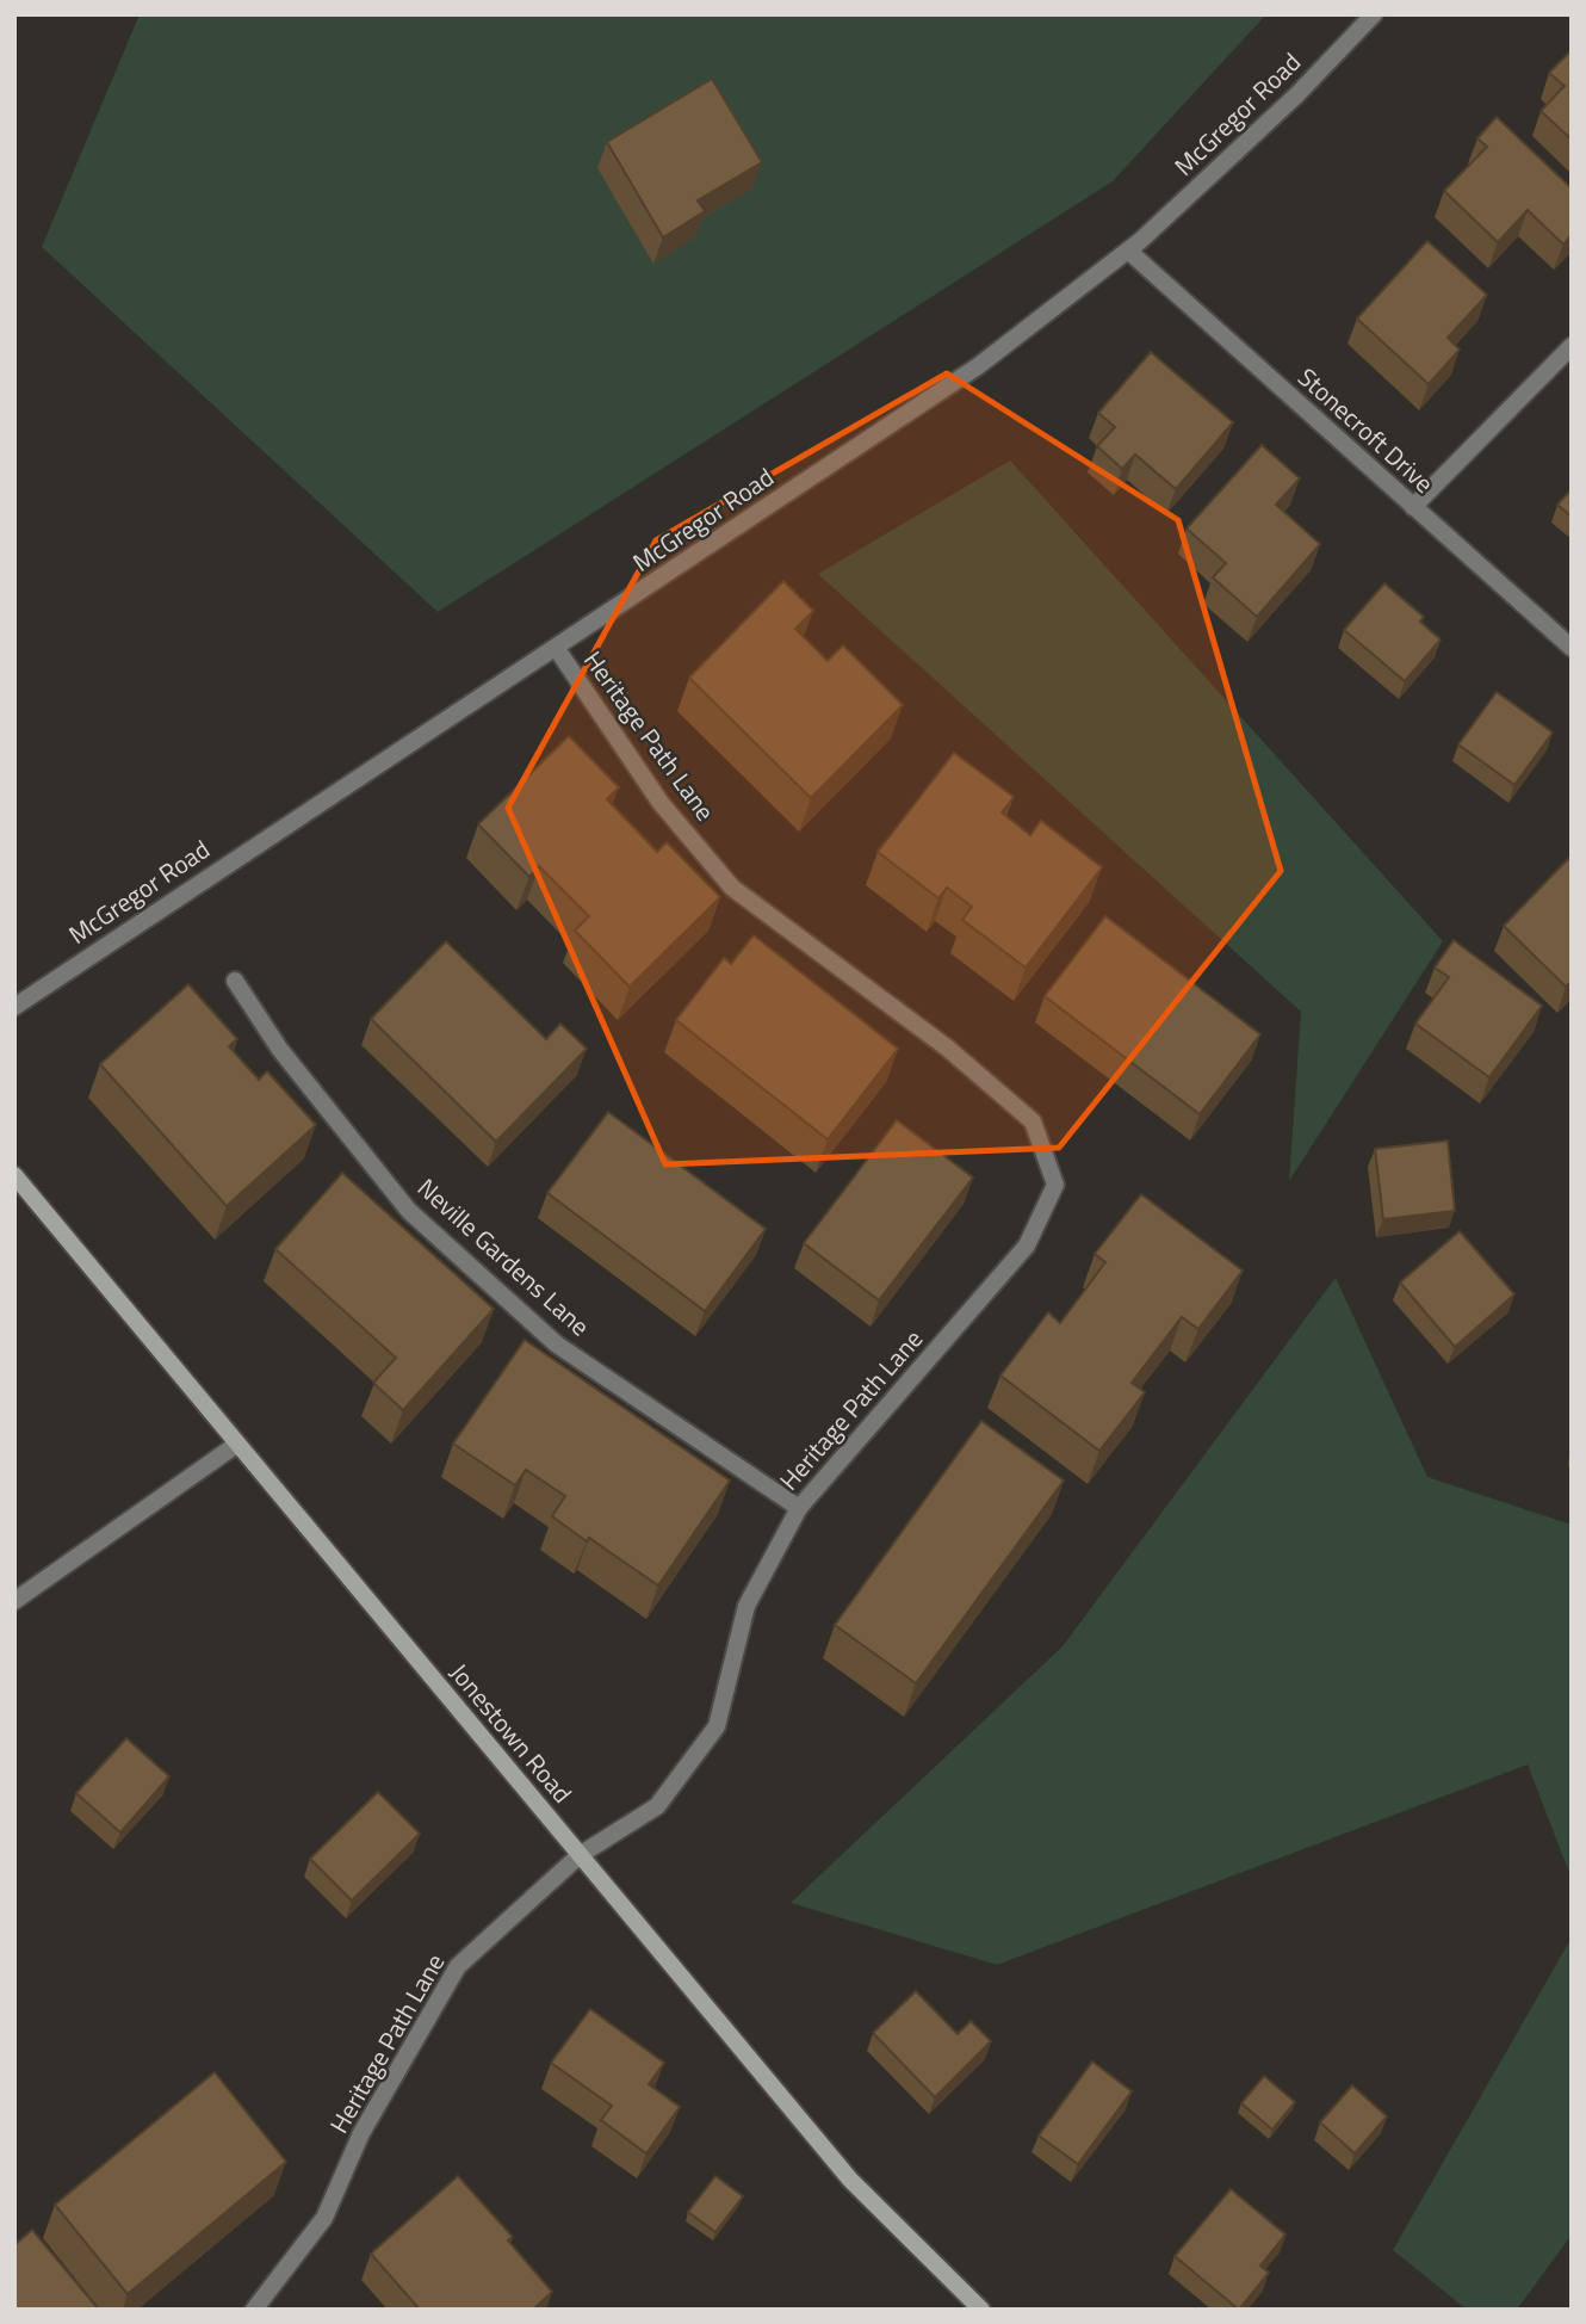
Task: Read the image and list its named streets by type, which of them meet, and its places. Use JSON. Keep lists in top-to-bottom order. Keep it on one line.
{"streets":{"main road":["Jonestown Road"],"street":["McGregor Road","Stonecroft Drive","Heritage Path Lane","Neville Gardens Lane"]},"crossings":[["McGregor Road","Stonecroft Drive"],["McGregor Road","Heritage Path Lane"],["Heritage Path Lane","Neville Gardens Lane"],["Heritage Path Lane","Jonestown Road"]]}
